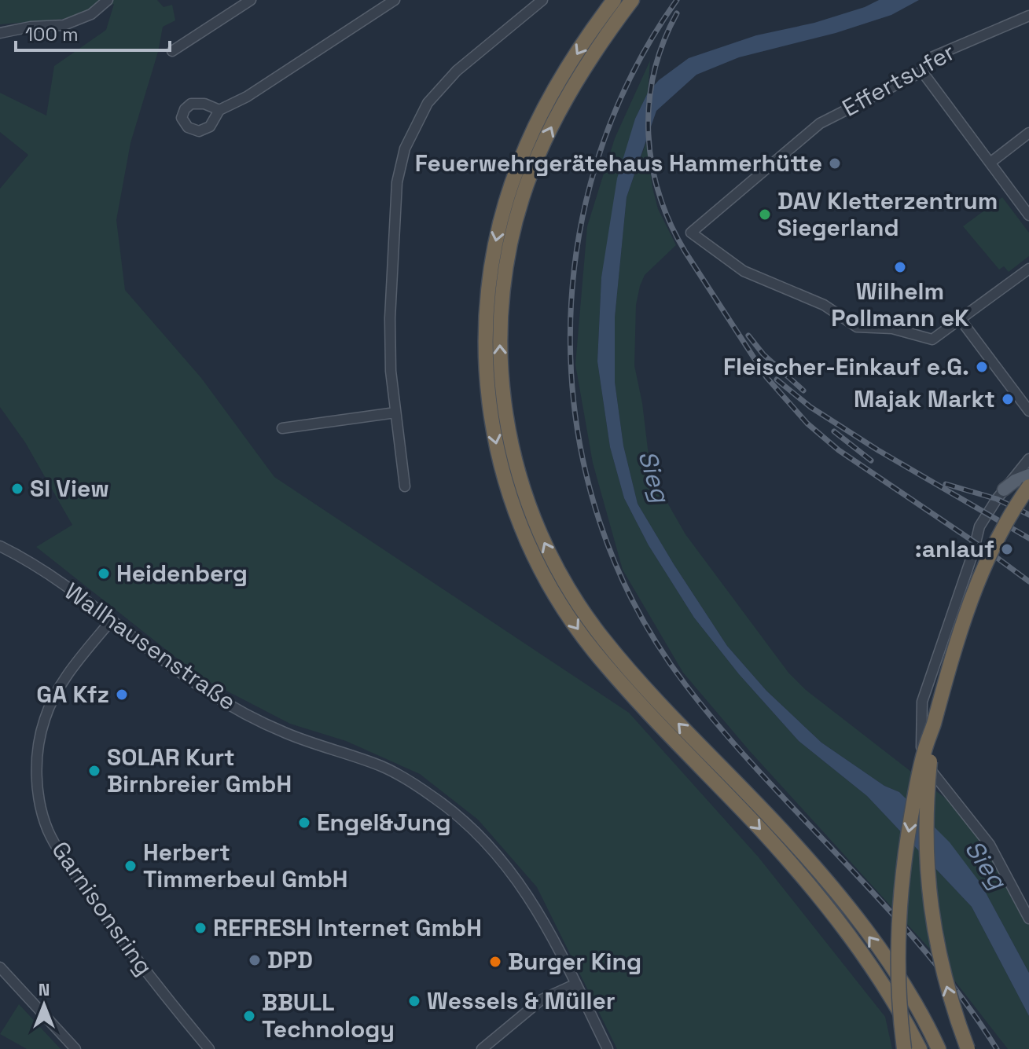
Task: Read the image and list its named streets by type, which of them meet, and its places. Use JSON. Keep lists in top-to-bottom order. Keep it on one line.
{"streets":{"street":["Effertsufer","Wallhausenstraße","Garnisonsring"]},"crossings":[["Wallhausenstraße","Garnisonsring"]],"water":["Sieg"],"places":["Feuerwehrgerätehaus Hammerhütte","DAV Kletterzentrum Siegerland","Wilhelm Pollmann eK","Fleischer-Einkauf e.G.","Majak Markt","SI View",":anlauf","Heidenberg","GA Kfz","SOLAR Kurt Birnbreier GmbH","Engel&Jung","Herbert Timmerbeul GmbH","REFRESH Internet GmbH","DPD","Burger King","Wessels & Müller","BBULL Technology"],"scale_bar":"100 m","north":"top"}
